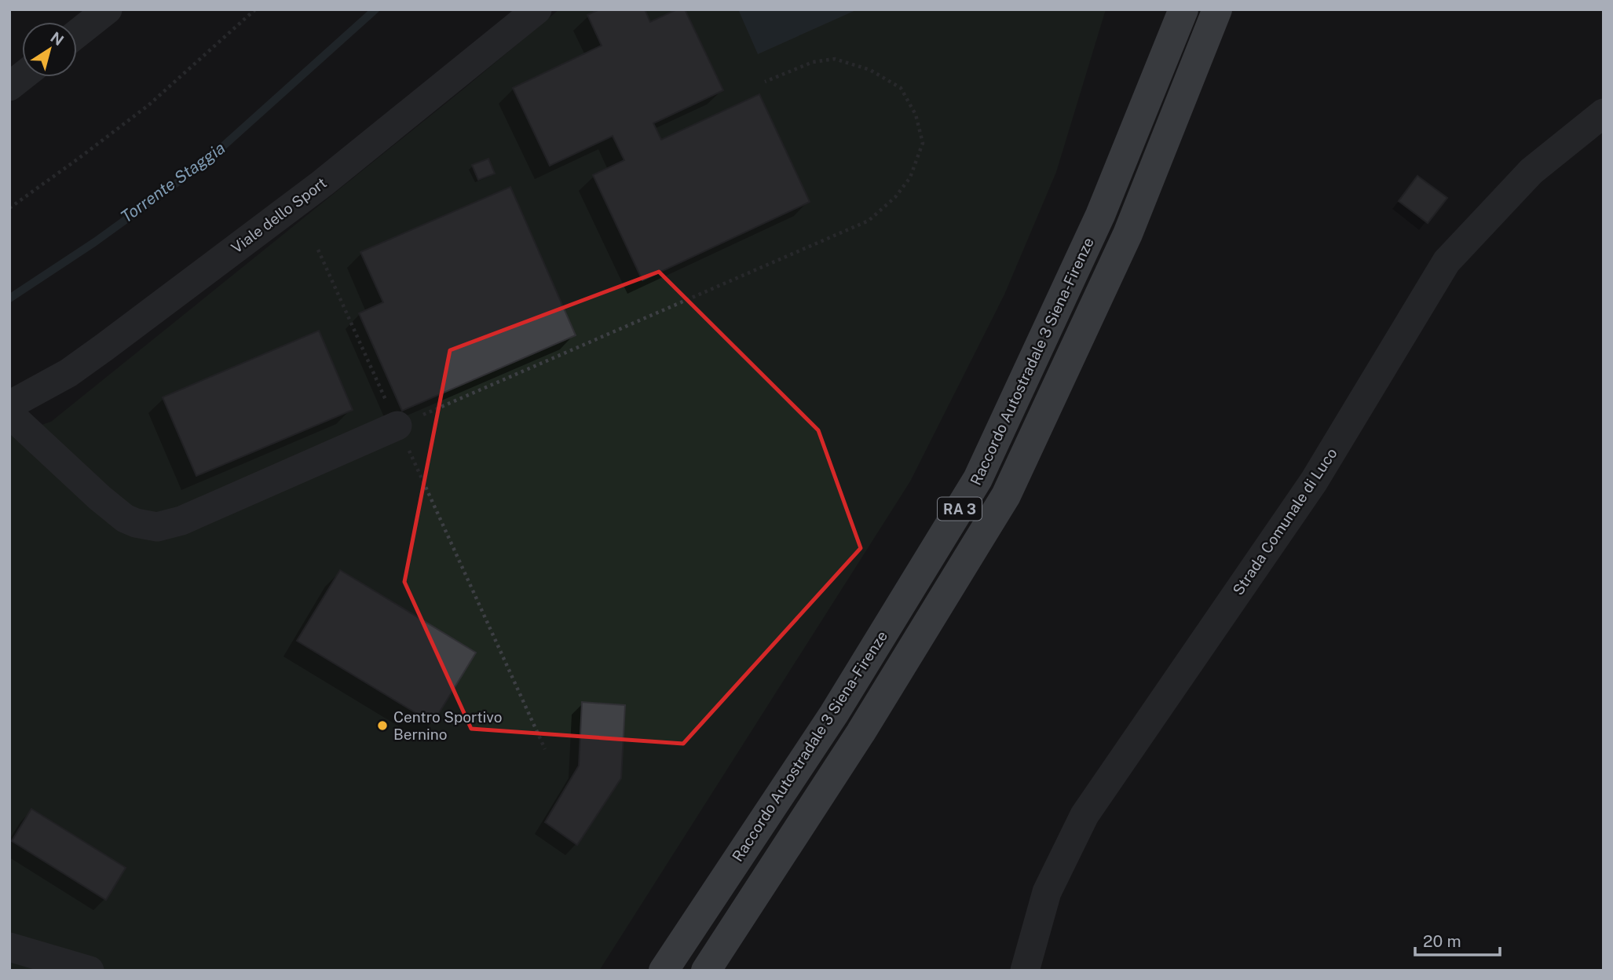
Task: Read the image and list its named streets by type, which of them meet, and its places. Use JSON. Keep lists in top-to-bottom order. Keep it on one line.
{"streets":{"highway":["Raccordo Autostradale 3 Siena-Firenze","RA 3"],"street":["Viale dello Sport","Strada Comunale di Luco"]},"water":["Torrente Staggia"],"places":["Centro Sportivo Bernino"],"scale_bar":"20 m","north":"top right"}
